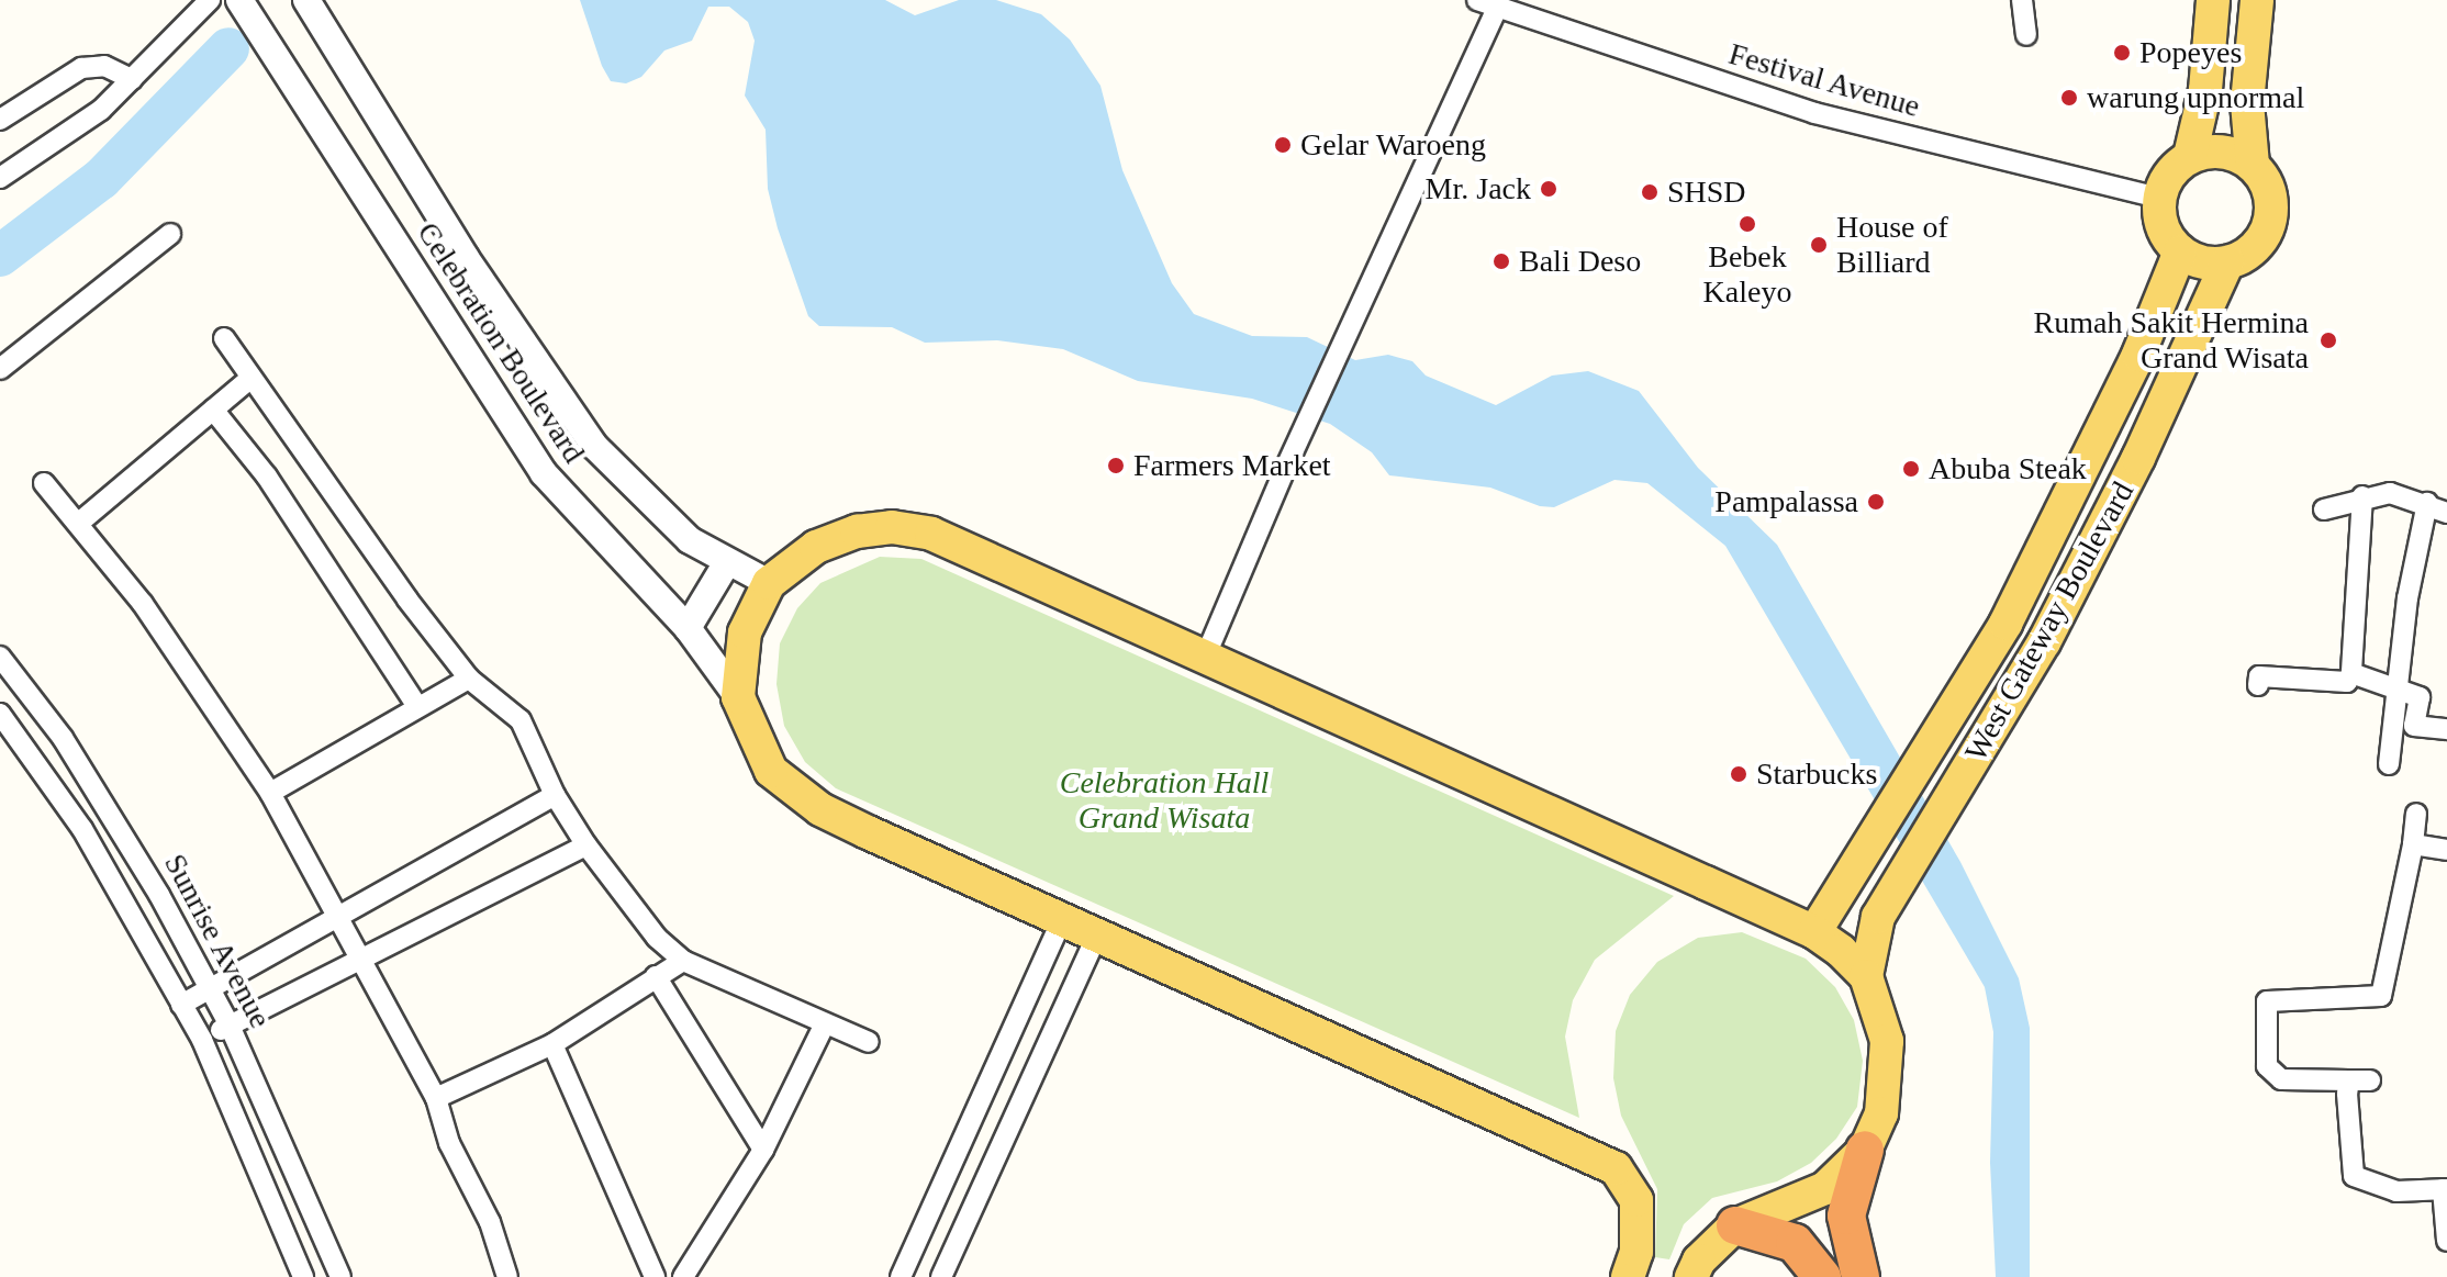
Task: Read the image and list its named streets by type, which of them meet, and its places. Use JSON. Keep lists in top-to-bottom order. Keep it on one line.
{"streets":{"main road":["West Gateway Boulevard"],"street":["Festival Avenue","Celebration Boulevard","Sunrise Avenue"]},"crossings":[["Festival Avenue","West Gateway Boulevard"]],"parks":["Celebration Hall Grand Wisata"],"places":["Popeyes","warung upnormal","Gelar Waroeng","Mr. Jack","SHSD","Bebek Kaleyo","House of Billiard","Bali Deso","Rumah Sakit Hermina Grand Wisata","Farmers Market","Abuba Steak","Pampalassa","Starbucks"]}
